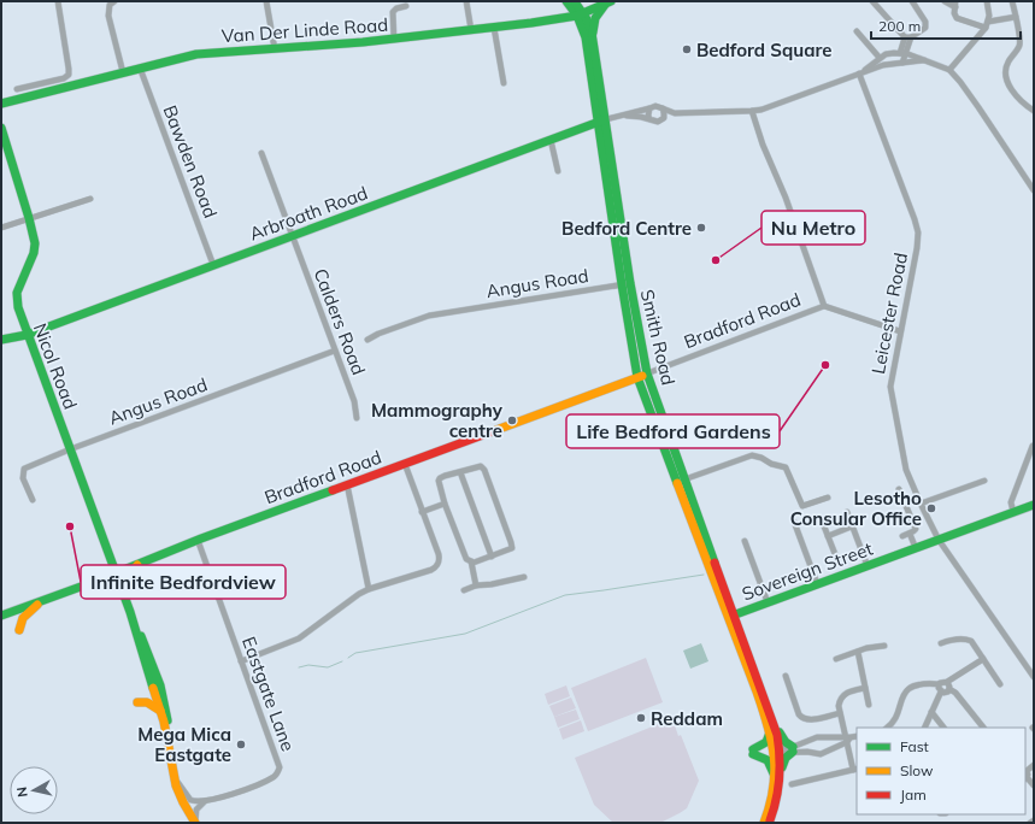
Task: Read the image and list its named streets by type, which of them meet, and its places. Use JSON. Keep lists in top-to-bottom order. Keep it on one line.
{"streets":{"main road":["Van Der Linde Road","Arbroath Road","Bradford Road","Smith Road","Nicol Road","Sovereign Street"],"street":["Bawden Road","Angus Road","Leicester Road","Calders Road","Eastgate Lane"]},"crossings":[["Van Der Linde Road","Bawden Road"],["Van Der Linde Road","Smith Road"],["Bawden Road","Arbroath Road"],["Arbroath Road","Calders Road"],["Arbroath Road","Smith Road"],["Arbroath Road","Nicol Road"],["Angus Road","Calders Road"],["Angus Road","Smith Road"],["Angus Road","Nicol Road"],["Leicester Road","Bradford Road"],["Leicester Road","Sovereign Street"],["Bradford Road","Smith Road"],["Bradford Road","Nicol Road"],["Bradford Road","Eastgate Lane"],["Smith Road","Sovereign Street"]],"places":["Bedford Square","Bedford Centre","Nu Metro","Life Bedford Gardens","Mammography centre","Lesotho Consular Office","Infinite Bedfordview","Reddam","Mega Mica Eastgate"],"legend":["Fast","Slow","Jam"],"scale_bar":"200 m","north":"left"}
